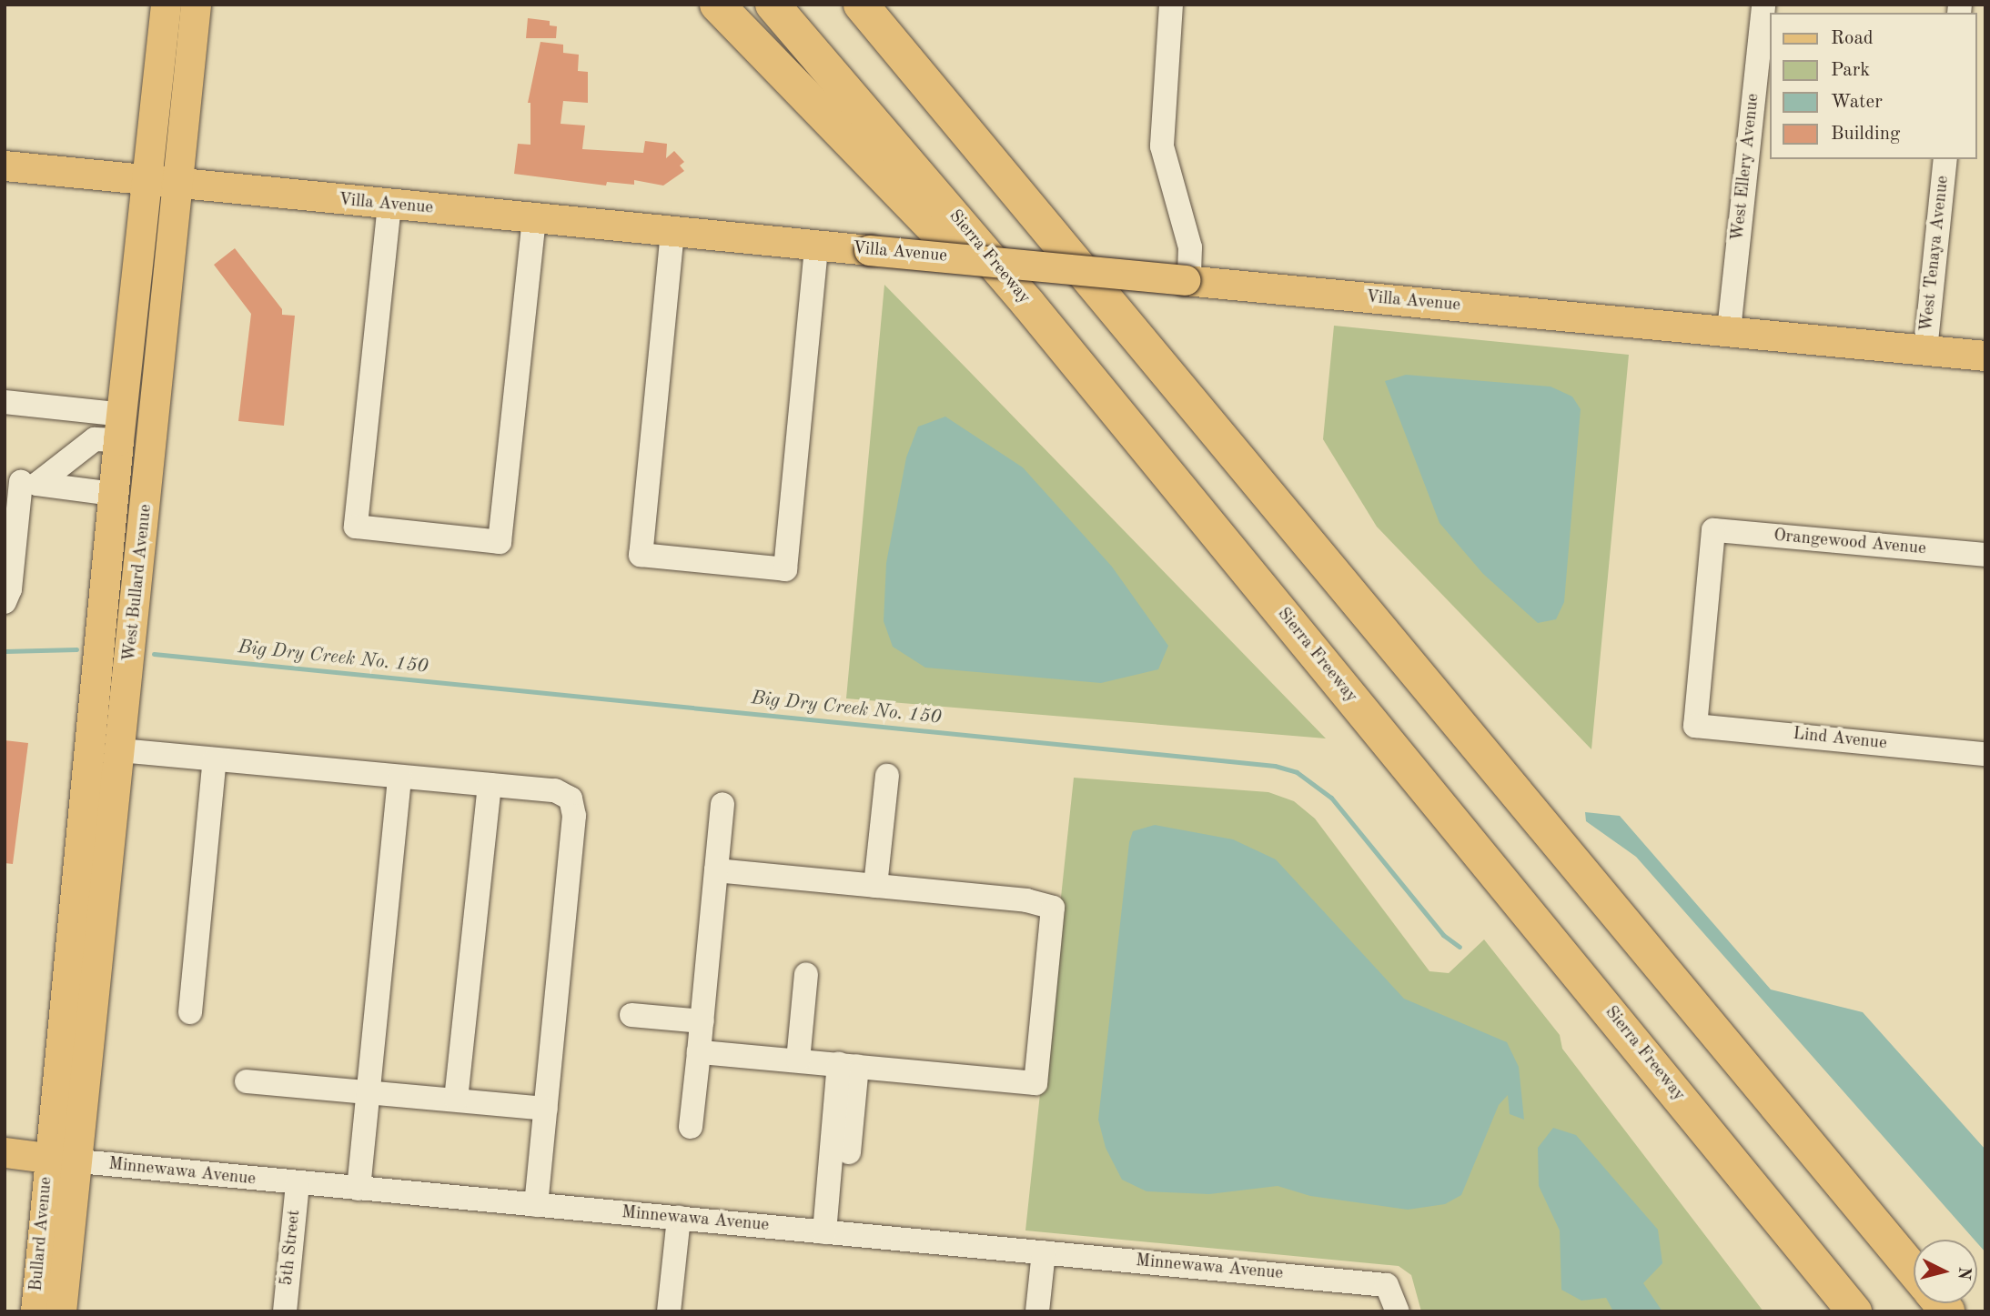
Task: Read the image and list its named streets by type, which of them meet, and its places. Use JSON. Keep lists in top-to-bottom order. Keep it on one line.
{"streets":{"highway":["Sierra Freeway"],"main road":["Villa Avenue","West Bullard Avenue","Minnewawa Avenue","Bullard Avenue"],"street":["West Ellery Avenue","West Tenaya Avenue","Orangewood Avenue","Lind Avenue","5th Street"]},"crossings":[["West Ellery Avenue","Villa Avenue"],["Villa Avenue","West Tenaya Avenue"],["Villa Avenue","West Bullard Avenue"],["Orangewood Avenue","Lind Avenue"],["West Bullard Avenue","Minnewawa Avenue"],["West Bullard Avenue","Bullard Avenue"],["Minnewawa Avenue","Bullard Avenue"],["Minnewawa Avenue","5th Street"]],"water":["Big Dry Creek No. 150"],"legend":["Road","Park","Water","Building"],"north":"right"}
